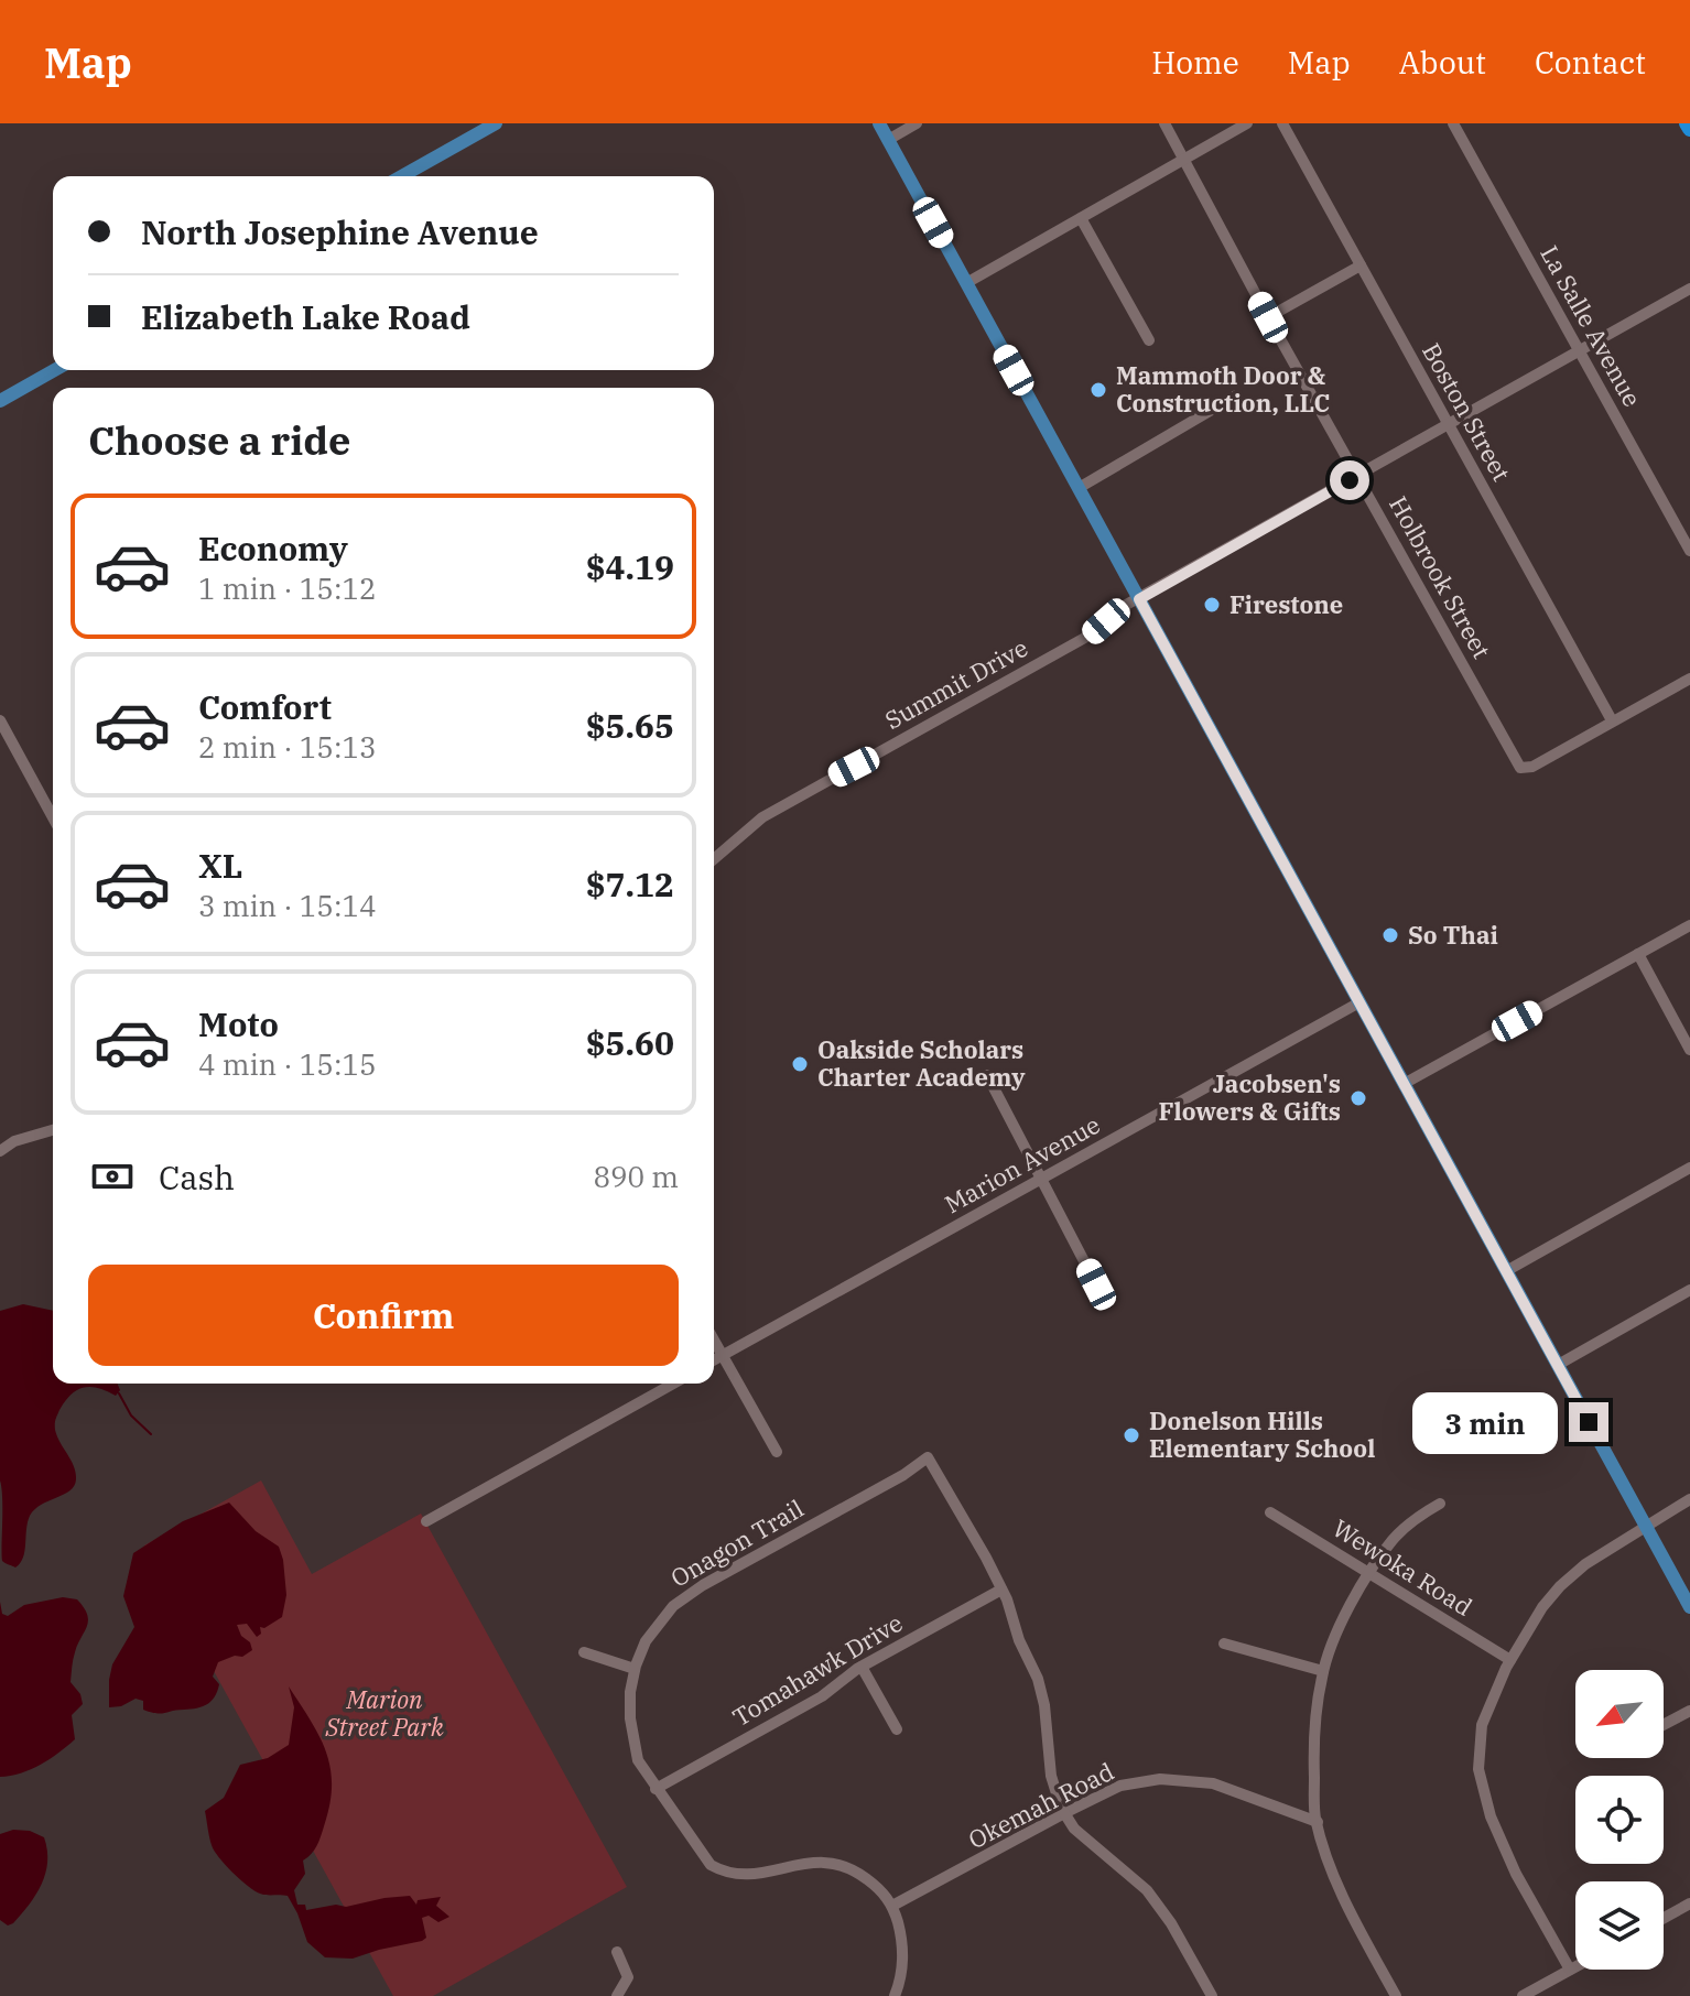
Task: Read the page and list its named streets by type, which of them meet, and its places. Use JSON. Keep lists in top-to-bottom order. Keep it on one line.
{"streets":{"street":["La Salle Avenue","Boston Street","Holbrook Street","Summit Drive","Marion Avenue","Onagon Trail","Wewoka Road","Tomahawk Drive","Okemah Road"]},"crossings":[["La Salle Avenue","Summit Drive"],["Boston Street","Holbrook Street"],["Boston Street","Summit Drive"],["Holbrook Street","Summit Drive"],["Onagon Trail","Tomahawk Drive"],["Onagon Trail","Okemah Road"]],"parks":["Marion Street Park"],"places":["Mammoth Door & Construction, LLC","Firestone","So Thai","Oakside Scholars Charter Academy","Jacobsen's Flowers & Gifts","Donelson Hills Elementary School"],"north":"bottom left","page":{"header":"Map","nav":["Home","Map","About","Contact"],"banner":["North Josephine Avenue","Elizabeth Lake Road"],"heading":"Choose a ride","list":[{"name":"Economy","note":"1 min · 15:12","value":"$4.19"},{"name":"Comfort","note":"2 min · 15:13","value":"$5.65"},{"name":"XL","note":"3 min · 15:14","value":"$7.12"},{"name":"Moto","note":"4 min · 15:15","value":"$5.60"}],"pay":["Cash","890 m"],"buttons":"Confirm","bubble":"3 min"}}
